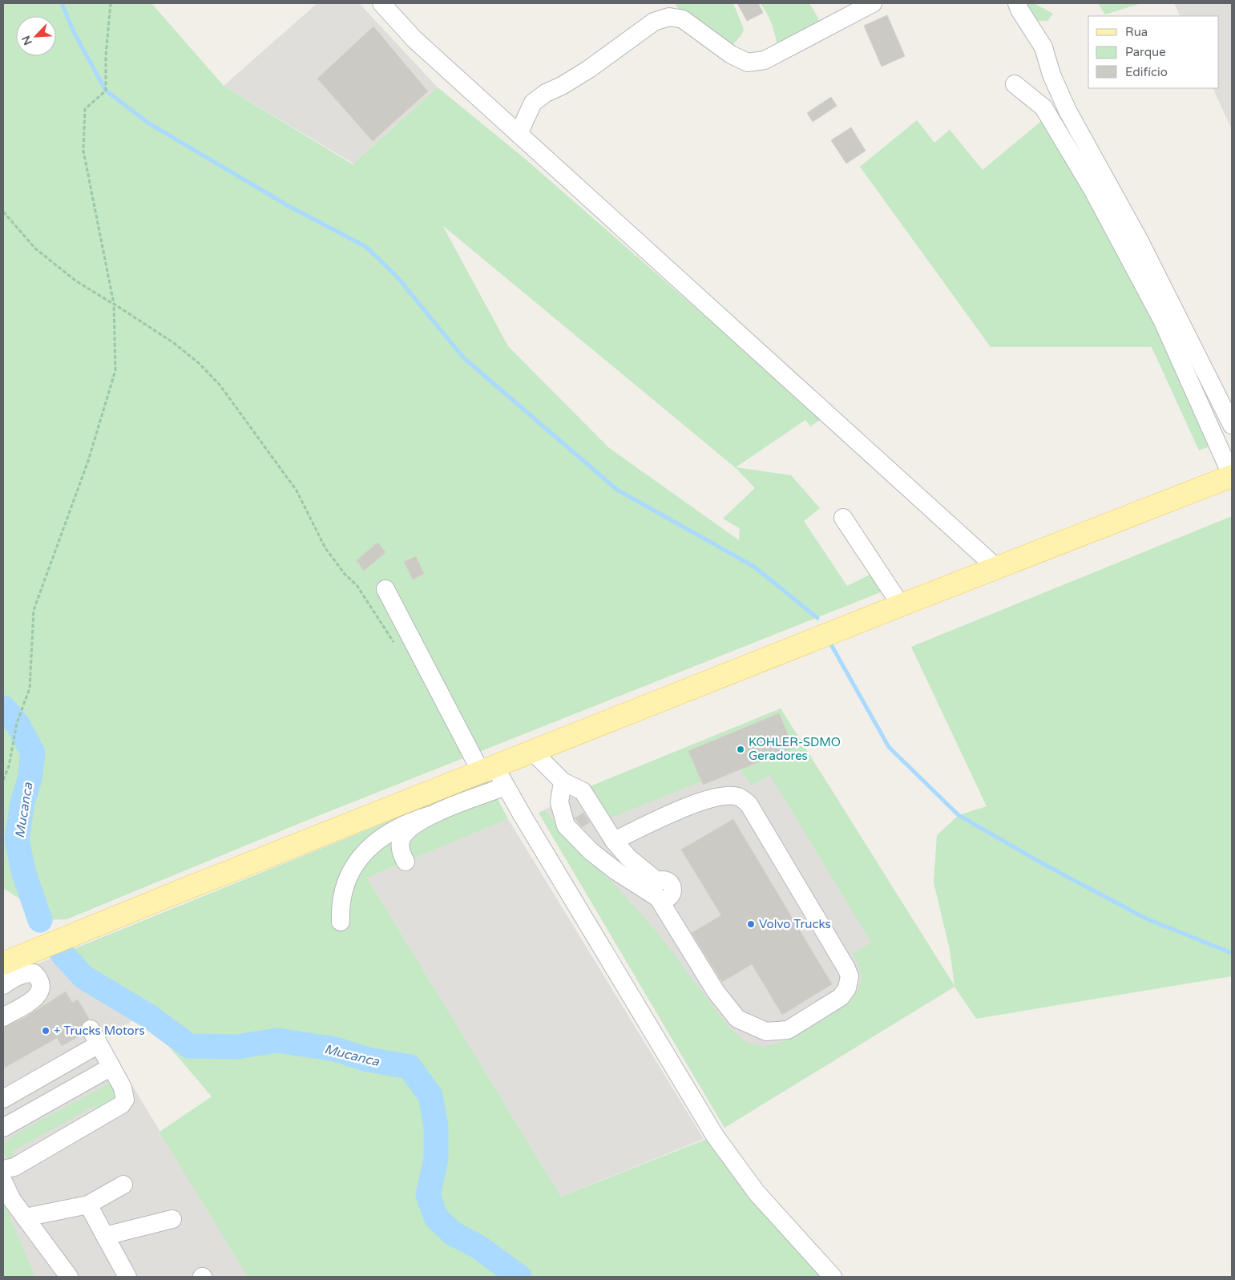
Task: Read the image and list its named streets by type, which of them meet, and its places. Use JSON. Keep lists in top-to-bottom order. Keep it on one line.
{"water":["Mucanca"],"places":["KOHLER-SDMO Geradores","Volvo Trucks","+ Trucks Motors"],"legend":["Rua","Parque","Edifício"],"north":"bottom left"}
